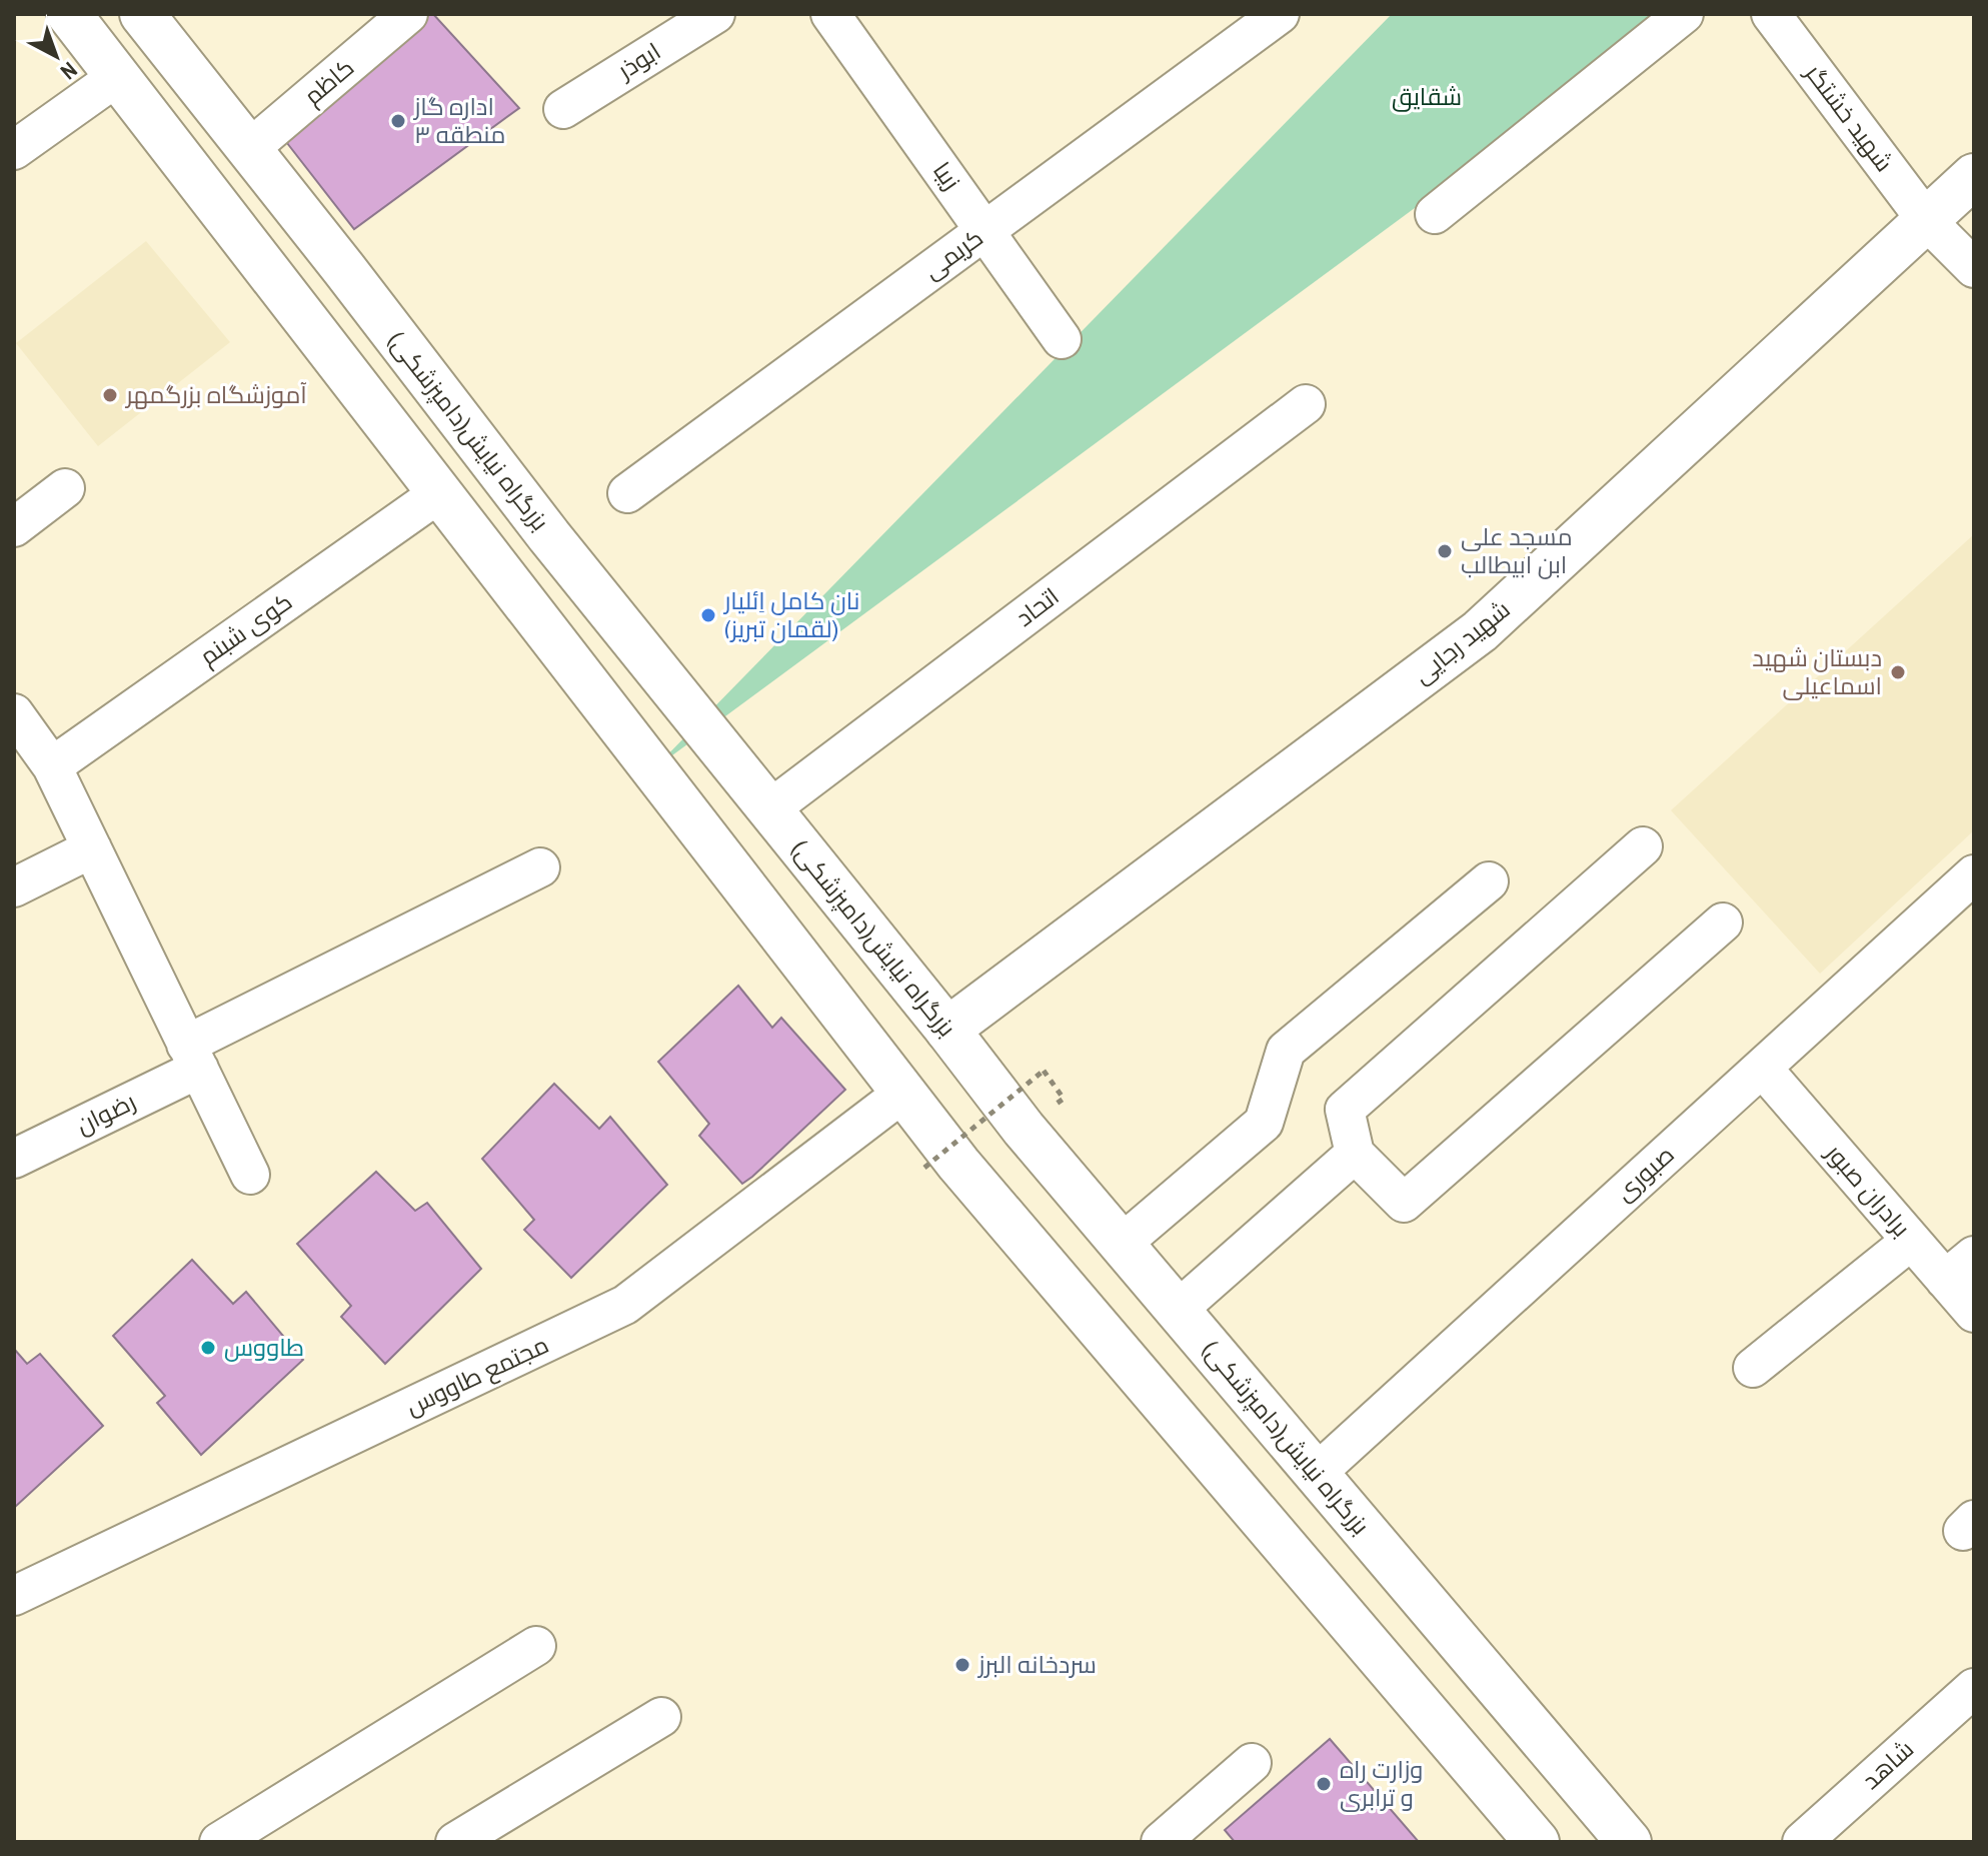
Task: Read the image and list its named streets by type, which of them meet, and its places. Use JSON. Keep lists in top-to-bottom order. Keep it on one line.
{"streets":{"main road":["بزرگراه نیایش(دامپزشکی)","شهید رجایی"],"street":["ابوذر","کاظم","شهید خشتگر","زیبا","کریمی","اتحاد","کوی شبنم","رضوان","صبوری","برادران صبور","مجتمع طاووس","شاهد"]},"crossings":[["کاظم","بزرگراه نیایش(دامپزشکی)"],["شهید خشتگر","شهید رجایی"],["زیبا","کریمی"],["بزرگراه نیایش(دامپزشکی)","اتحاد"],["بزرگراه نیایش(دامپزشکی)","شهید رجایی"],["بزرگراه نیایش(دامپزشکی)","صبوری"],["صبوری","برادران صبور"]],"parks":["شقایق"],"places":["اداره گاز منطقه ۳","آموزشگاه بزرگمهر","مسجد علی ابن ابیطالب","نان کامل اِئلیار (لقمان تبریز)","دبستان شهید اسماعیلی","طاووس","سردخانه البرز","وزارت راه و ترابری"],"north":"bottom right"}
